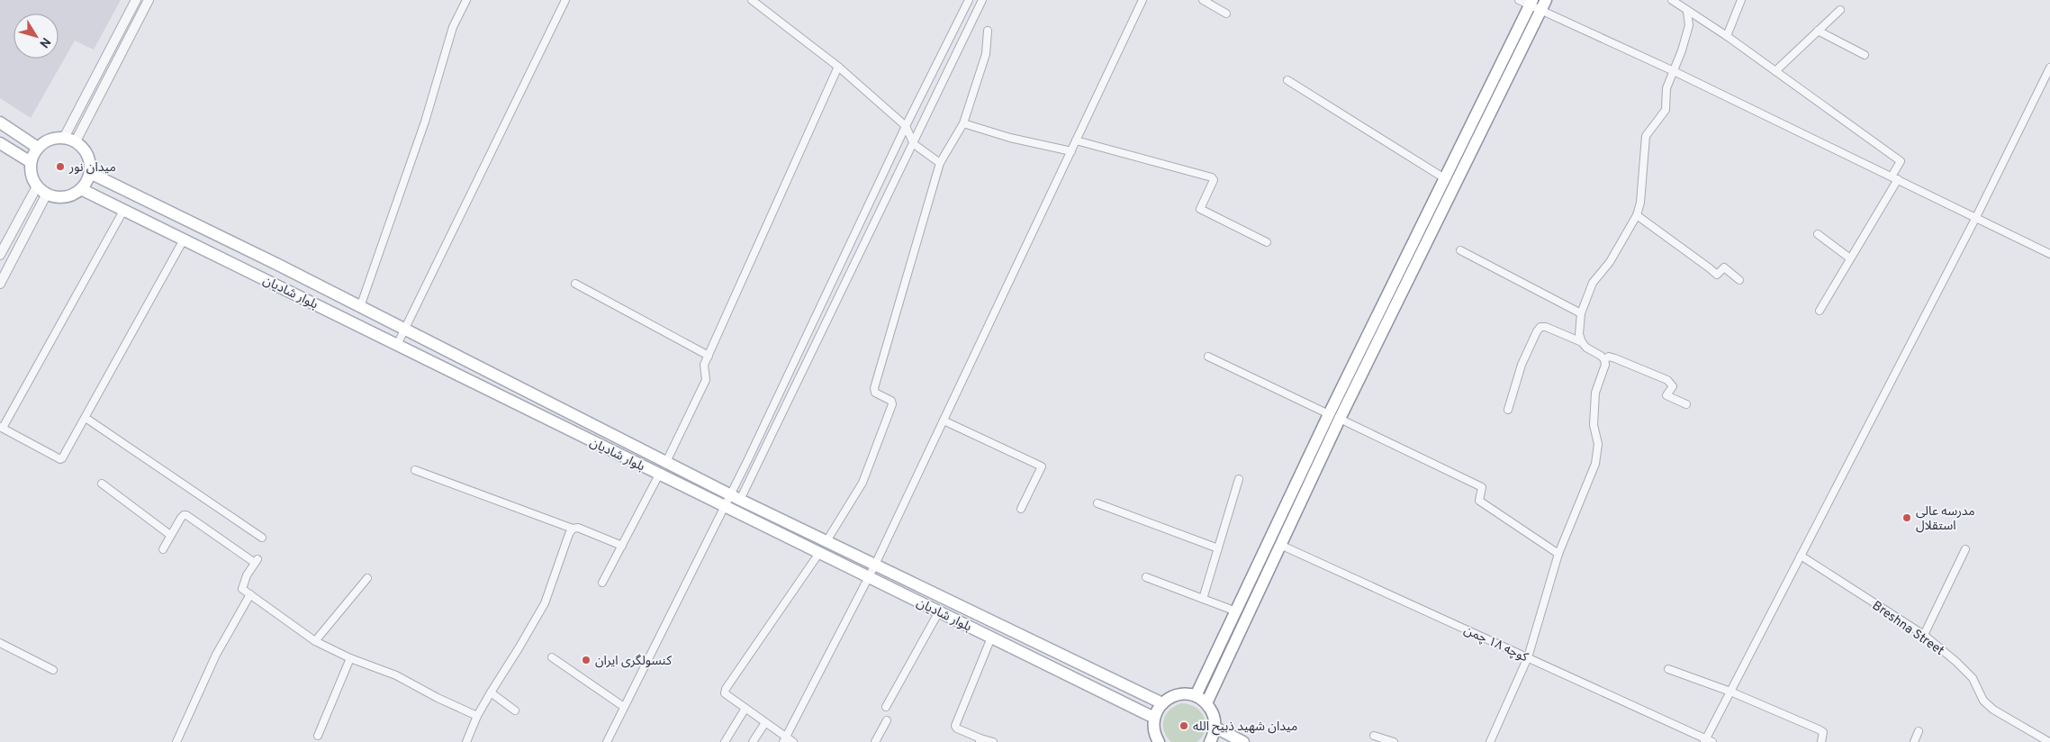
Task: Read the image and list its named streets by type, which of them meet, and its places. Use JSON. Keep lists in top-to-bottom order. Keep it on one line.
{"streets":{"main road":["بلوار شادیان"],"street":["Breshna Street","كوچه ١٨ چمن"]},"places":["میدان نور","مدرسه عالی استقلال","کنسولگری ایران","میدان شهید ذبیح الله"],"north":"bottom right"}
